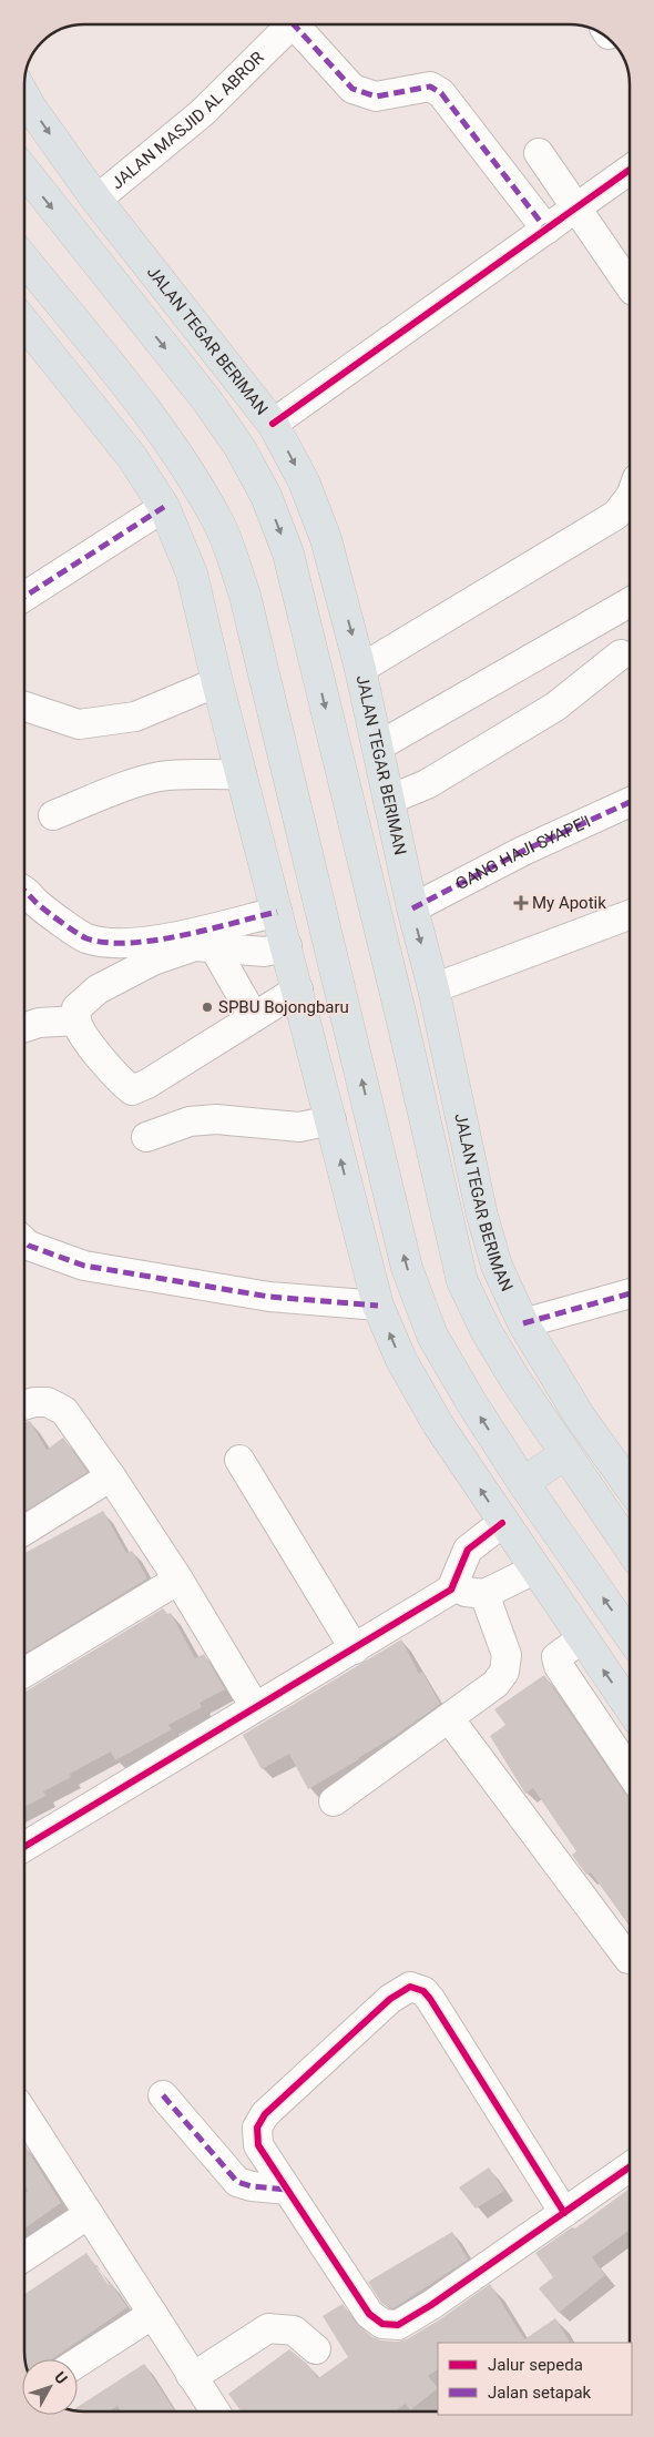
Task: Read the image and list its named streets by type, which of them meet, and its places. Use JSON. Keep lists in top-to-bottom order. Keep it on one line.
{"streets":{"main road":["JALAN TEGAR BERIMAN"],"street":["JALAN MASJID AL ABROR","GANG HAJI SYAPE'I"]},"crossings":[["JALAN MASJID AL ABROR","JALAN TEGAR BERIMAN"],["JALAN TEGAR BERIMAN","GANG HAJI SYAPE'I"]],"places":{"health":["My Apotik"],"other":["SPBU Bojongbaru"]},"legend":["Jalur sepeda","Jalan setapak"],"north":"top right"}
